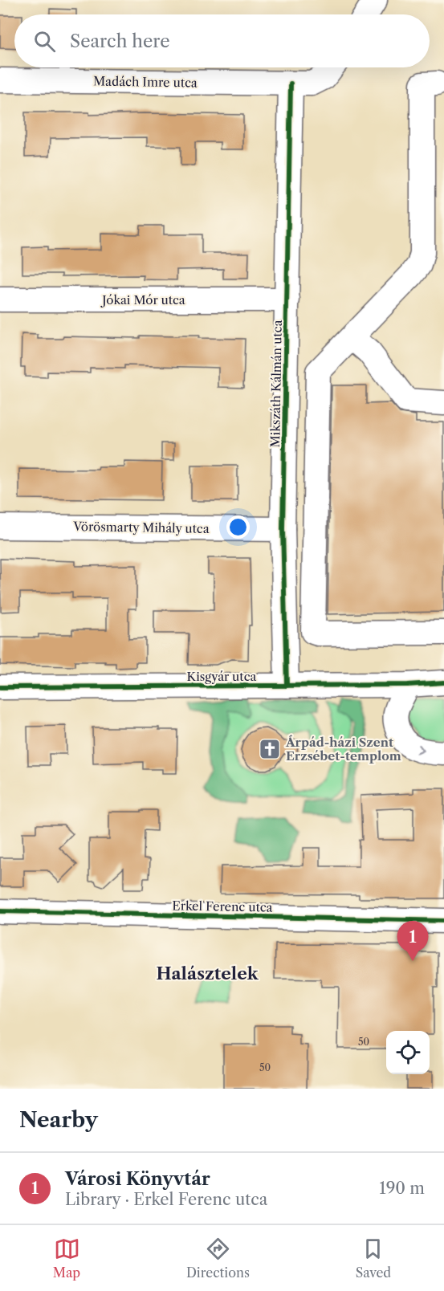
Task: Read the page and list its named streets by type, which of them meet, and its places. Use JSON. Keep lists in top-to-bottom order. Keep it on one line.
{"streets":{"street":["Madách Imre utca","Jókai Mór utca","Mikszáth Kálmán utca","Vörösmarty Mihály utca","Kisgyár utca","Erkel Ferenc utca"]},"crossings":[["Madách Imre utca","Mikszáth Kálmán utca"],["Jókai Mór utca","Mikszáth Kálmán utca"],["Mikszáth Kálmán utca","Vörösmarty Mihály utca"],["Mikszáth Kálmán utca","Kisgyár utca"]],"districts":["Halásztelek"],"places":{"church":["Árpád-házi Szent Erzsébet-templom"]},"house_numbers":["50","50"],"page":{"search":"Search here","pins":"1","heading":"Nearby","list":[{"mark":"1","name":"Városi Könyvtár","note":"Library · Erkel Ferenc utca","value":"190 m"}],"nav":["Map","Directions","Saved"]}}
